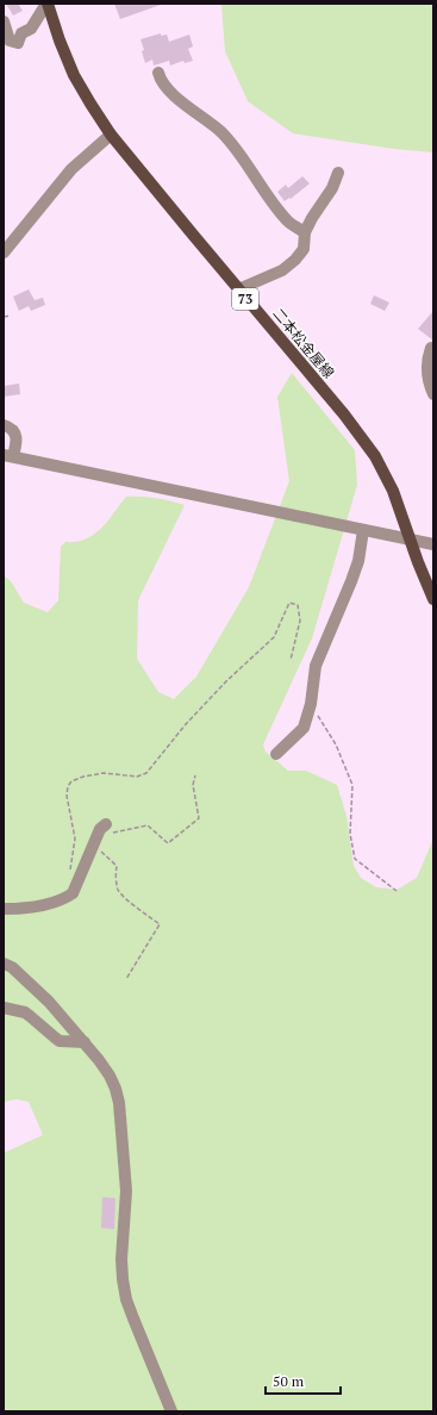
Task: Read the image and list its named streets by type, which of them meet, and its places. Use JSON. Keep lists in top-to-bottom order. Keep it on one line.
{"streets":{"main road":["73","二本松金屋線"]},"scale_bar":"50 m"}
